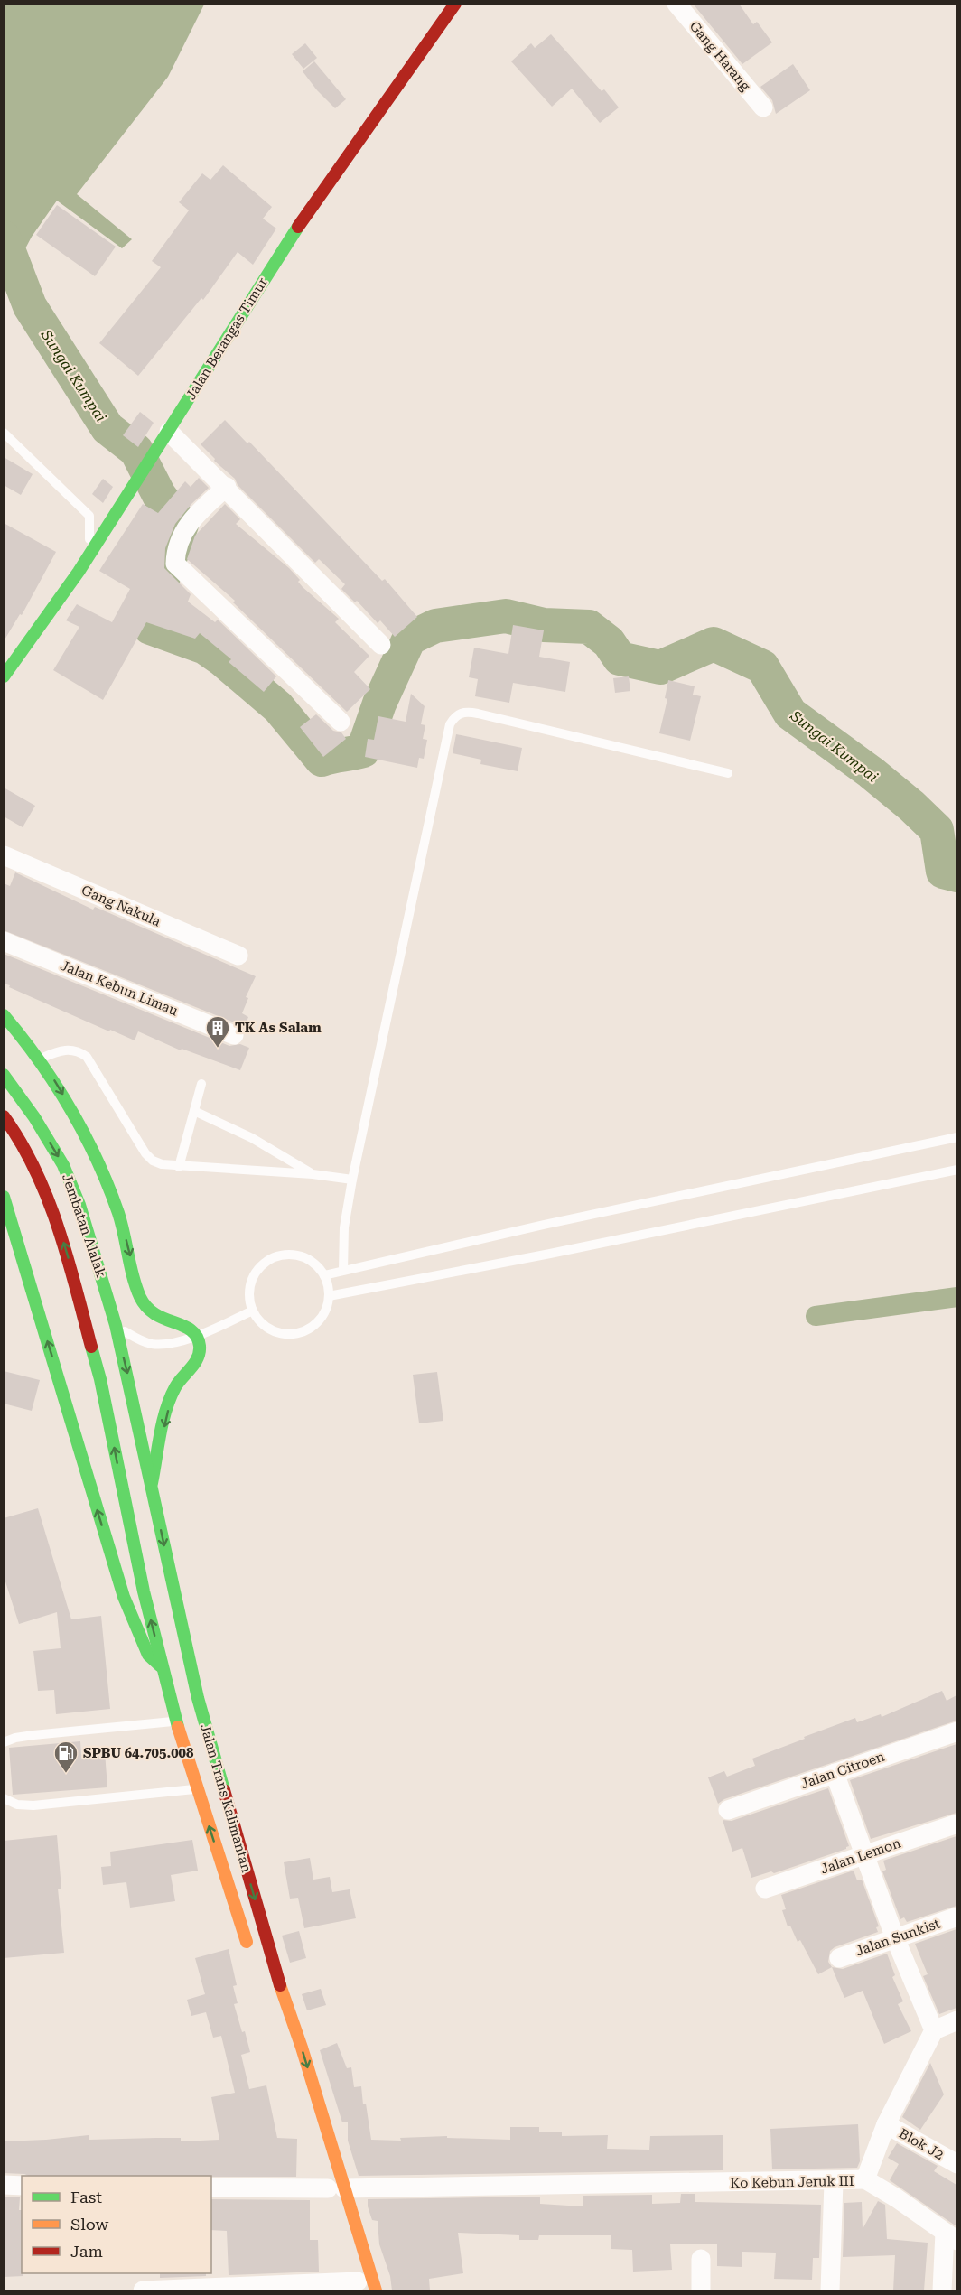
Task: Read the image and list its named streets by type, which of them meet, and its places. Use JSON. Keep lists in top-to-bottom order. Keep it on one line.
{"streets":{"main road":["Jalan Berangas Timur","Jembatan Alalak","Jalan Trans Kalimantan"],"street":["Gang Harang","Gang Nakula","Jalan Kebun Limau","Jalan Citroen","Jalan Lemon","Jalan Sunkist","Blok J2","Ko Kebun Jeruk III"]},"crossings":[["Jembatan Alalak","Jalan Trans Kalimantan"],["Jalan Citroen","Ko Kebun Jeruk III"],["Jalan Trans Kalimantan","Ko Kebun Jeruk III"],["Jalan Lemon","Ko Kebun Jeruk III"],["Jalan Sunkist","Ko Kebun Jeruk III"],["Blok J2","Ko Kebun Jeruk III"]],"water":["Sungai Kumpai"],"places":{"building":["TK As Salam"],"fuel station":["SPBU 64.705.008"]},"legend":["Fast","Slow","Jam"]}
